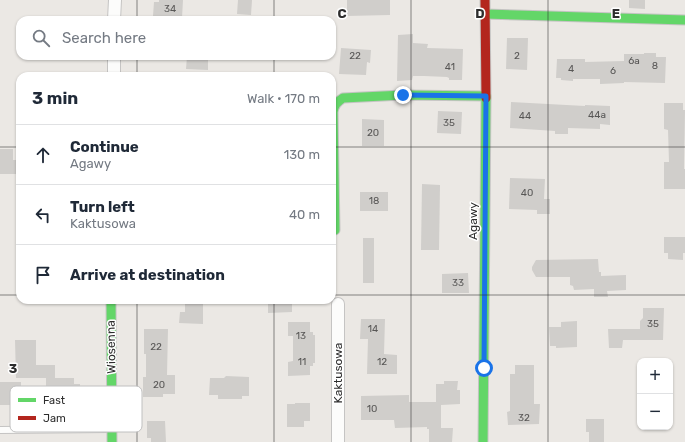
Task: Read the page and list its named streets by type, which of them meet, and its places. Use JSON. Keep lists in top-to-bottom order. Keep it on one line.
{"streets":{"street":["Agawy","Wiosenna","Kaktusowa"]},"house_numbers":["34","22","2","6a","8","41","4","6","44a","44","35","20","40","18","33","35","14","13","22","11","12","20","10","32"],"legend":["Fast","Jam"],"page":{"search":"Search here","heading":["3 min","Walk · 170 m"],"list":[["Continue","Agawy","130 m"],["Turn left","Kaktusowa","40 m"],"Arrive at destination"],"map_buttons":["+","−"]},"grid":{"columns":["C","D","E"],"rows":["3"]}}
